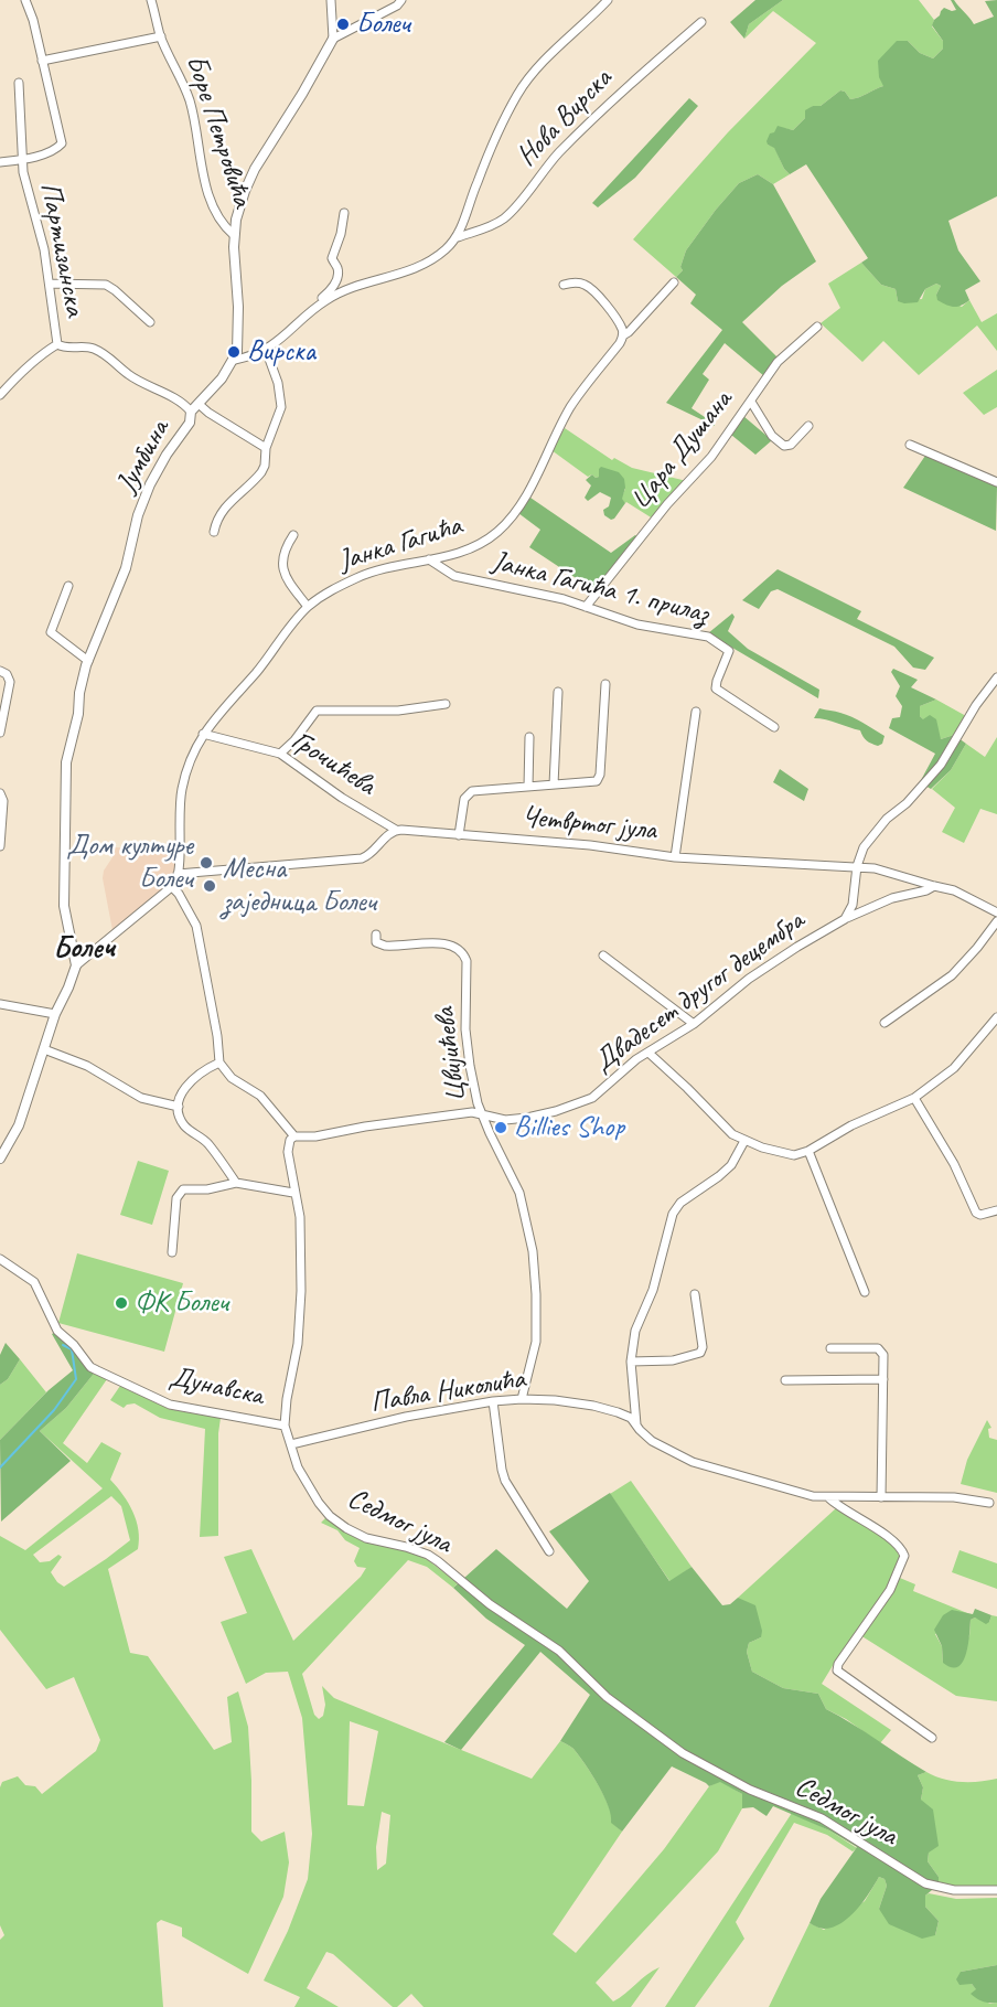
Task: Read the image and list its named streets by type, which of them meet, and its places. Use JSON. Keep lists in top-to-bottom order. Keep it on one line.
{"streets":{"street":["Нова Вирска","Боре Петровића","Партизанска","Цара Душана","Јумбина","Јанка Гагића","Јанка Гагића 1. прилаз","Грочићева","Четвртог јула","Двадесет другог децембра","Цвијићева","Дунавска","Павла Николића","Седмог јула"]},"crossings":[["Партизанска","Јумбина"],["Цара Душана","Јанка Гагића 1. прилаз"],["Јанка Гагића","Јанка Гагића 1. прилаз"],["Јанка Гагића","Грочићева"],["Грочићева","Четвртог јула"],["Четвртог јула","Двадесет другог децембра"],["Двадесет другог децембра","Цвијићева"],["Двадесет другог децембра","Седмог јула"],["Цвијићева","Павла Николића"],["Дунавска","Седмог јула"],["Павла Николића","Седмог јула"]],"districts":["Болеч"],"places":["Болеч","Вирска","Дом културе Болеч","Месна заједница Болеч","Billies Shop","ФК Болеч"]}
